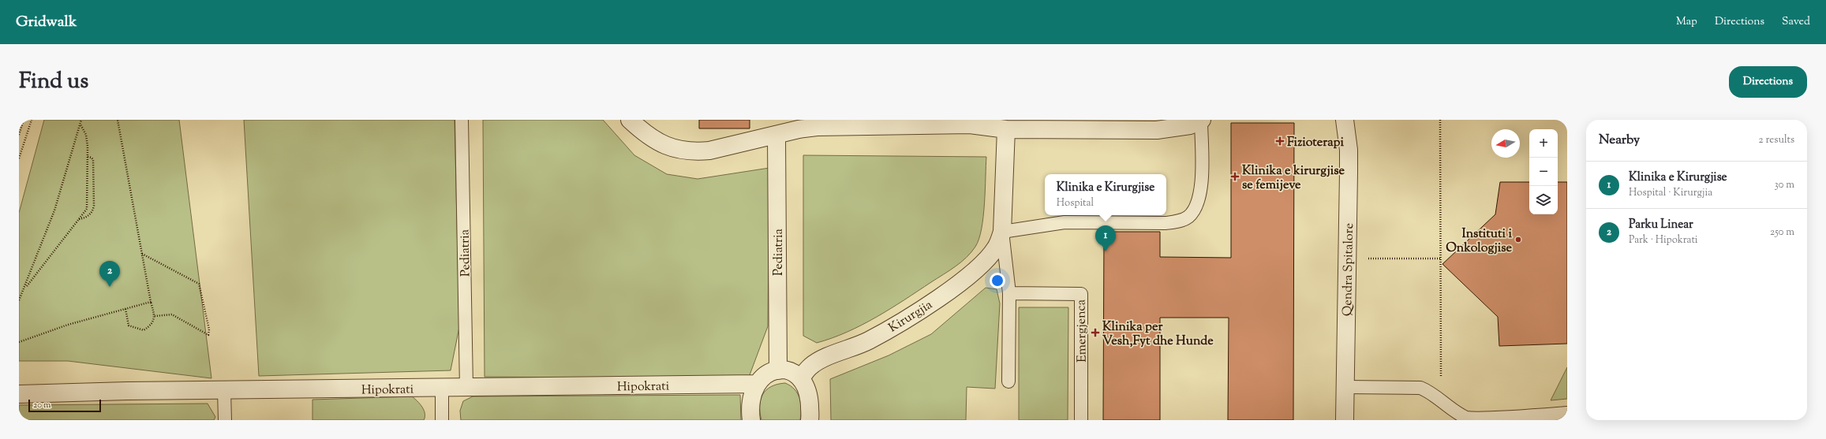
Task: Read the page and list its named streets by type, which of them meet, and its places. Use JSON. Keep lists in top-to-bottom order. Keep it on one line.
{"streets":{"street":["Pediatria","Qendra Spitalore","Kirurgjia","Hipokrati"],"lane":["Emergjenca"]},"crossings":[["Pediatria","Hipokrati"],["Kirurgjia","Emergjenca"]],"places":{"health":["Fizioterapi","Klinika e kirurgjise se femijeve","Klinika per Vesh,Fyt dhe Hunde"],"other":["Instituti i Onkologjise"]},"scale_bar":"20 m","north":"left","page":{"header":"Gridwalk","nav":["Map","Directions","Saved"],"title":"Find us","buttons":"Directions","heading":["Nearby","2 results"],"map_buttons":["+","−"],"list":[{"mark":"1","name":"Klinika e Kirurgjise","note":"Hospital · Kirurgjia","value":"30 m"},{"mark":"2","name":"Parku Linear","note":"Park · Hipokrati","value":"250 m"}],"popup":["Klinika e Kirurgjise","Hospital"],"pins":["1","2"],"scale":"20 m"}}
